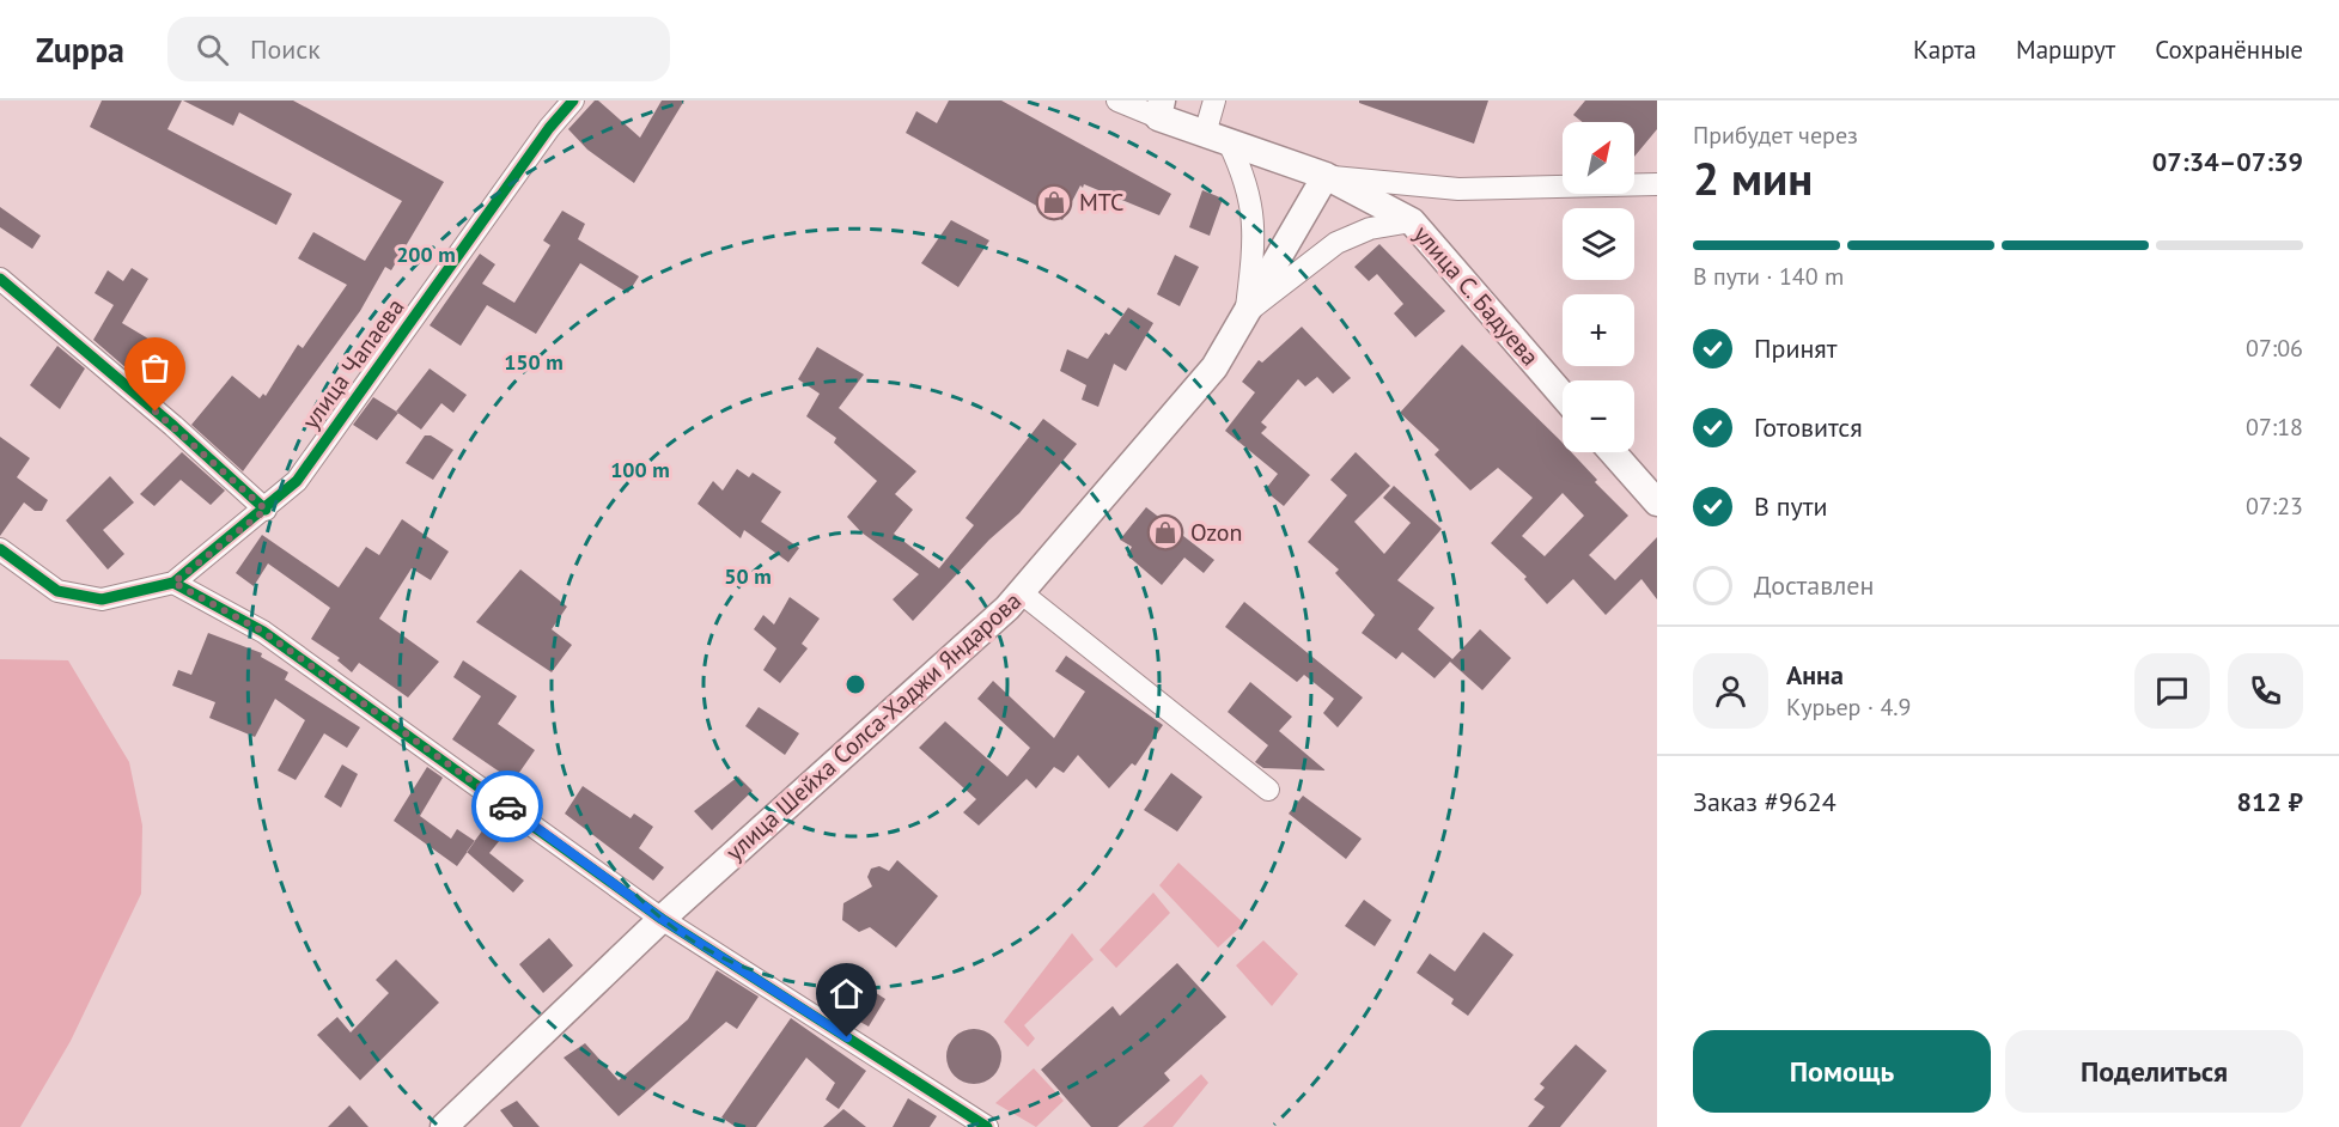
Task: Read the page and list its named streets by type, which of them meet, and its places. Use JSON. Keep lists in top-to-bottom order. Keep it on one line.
{"streets":{"main road":["улица С. Бадуева","улица Шейха Солса-Хаджи Яндарова"],"street":["улица Чапаева"]},"crossings":[["улица С. Бадуева","улица Шейха Солса-Хаджи Яндарова"]],"places":{"shop":["МТС","Ozon"]},"north":"top right","page":{"header":"Zuppa","search":"Поиск","nav":["Карта","Маршрут","Сохранённые"],"heading":["2 мин","Прибудет через","07:34–07:39"],"panel":["Анна","Курьер · 4.9","Заказ #9624","812 ₽"],"map_buttons":["+","−"],"bar":"В пути · 140 m","list":[["Принят","07:06"],["Готовится","07:18"],["В пути","07:23"],"Доставлен"],"buttons":["Помощь","Поделиться"]},"rings":["200 m","150 m","100 m","50 m"]}
